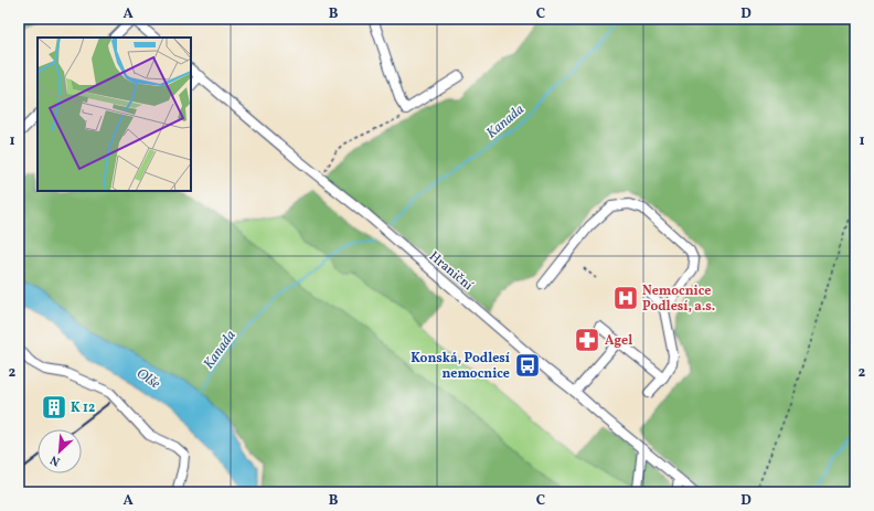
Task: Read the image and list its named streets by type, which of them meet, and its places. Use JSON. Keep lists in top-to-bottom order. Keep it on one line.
{"streets":{"street":["Hraniční"]},"water":["Kanada","Olše"],"places":{"hospital":["Nemocnice Podlesí, a.s."],"pharmacy":["Agel"],"bus stop":["Konská, Podlesí nemocnice"],"building":["K 12"]},"north":"bottom left","grid":{"columns":["A","B","C","D"],"rows":["1","2"]}}
